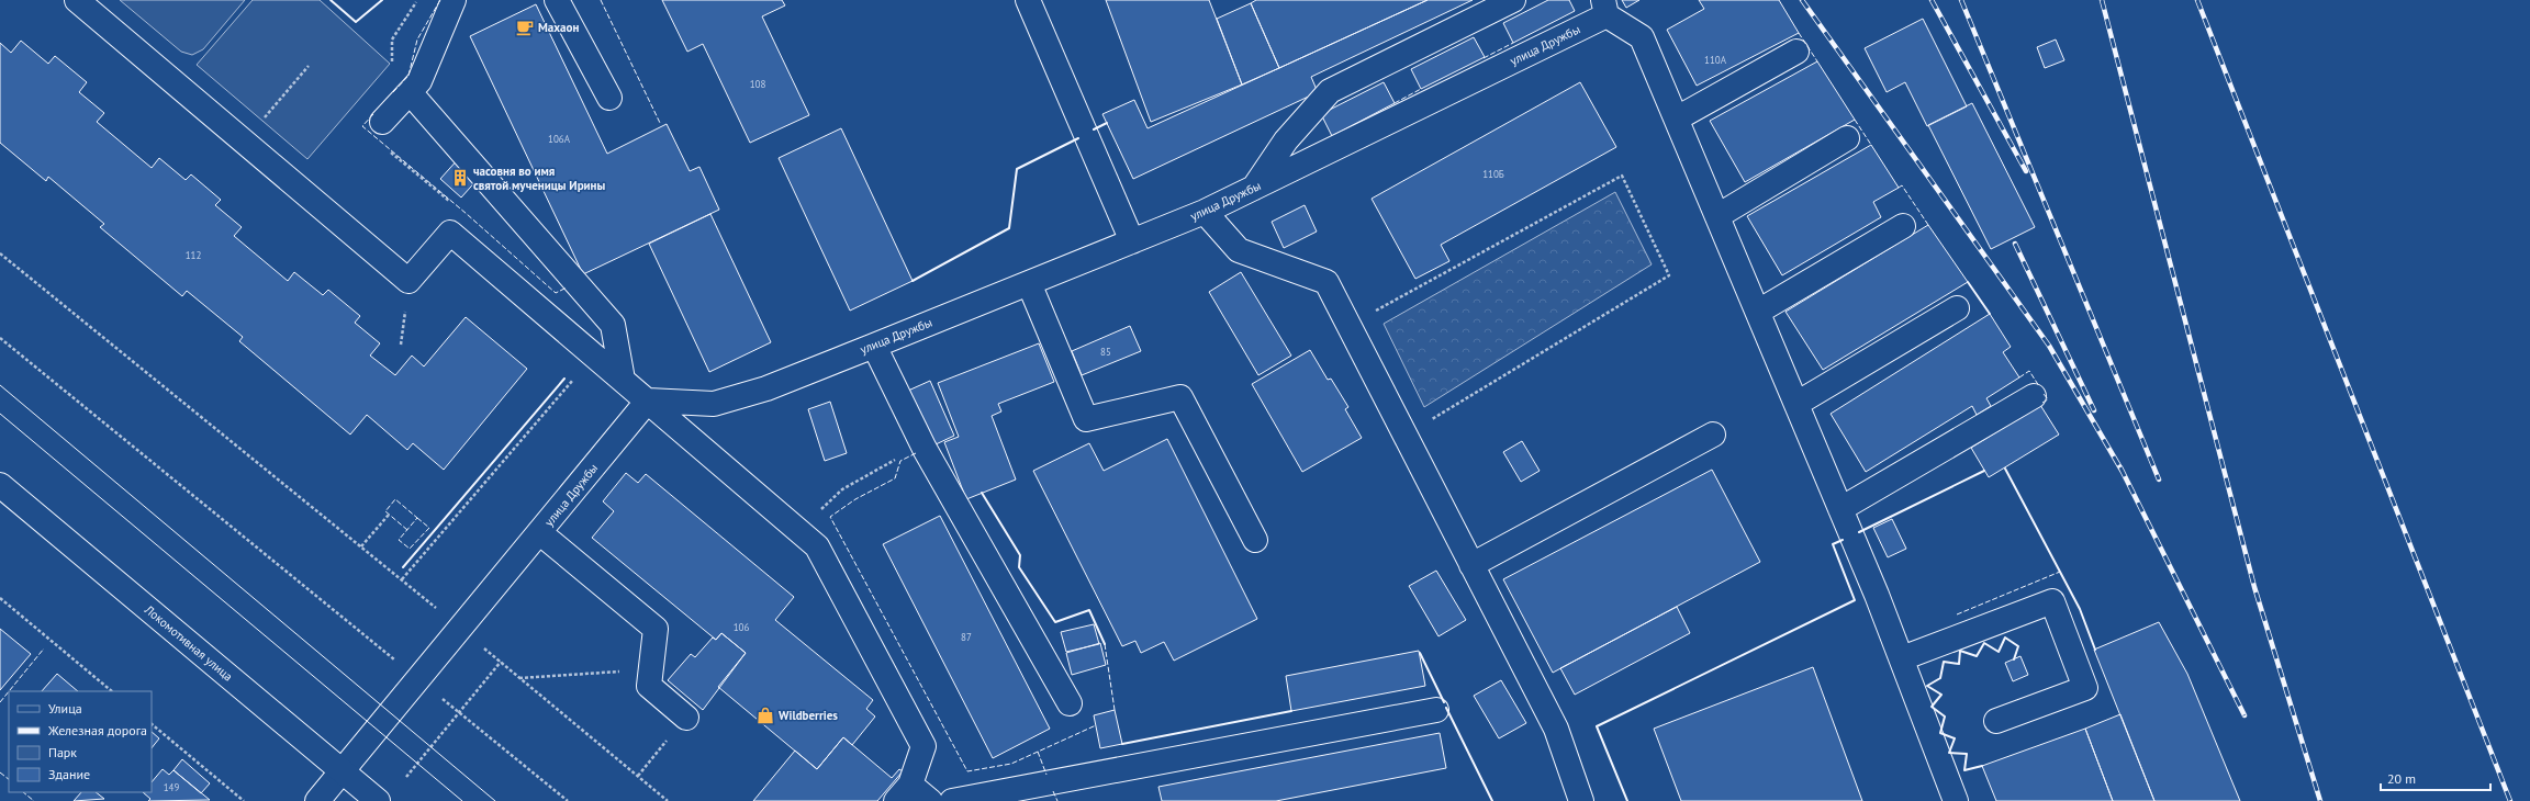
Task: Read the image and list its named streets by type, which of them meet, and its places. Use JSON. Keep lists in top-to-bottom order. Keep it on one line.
{"streets":{"street":["улица Дружбы","Локомотивная улица"]},"crossings":[["улица Дружбы","Локомотивная улица"]],"places":{"cafe":["Махаон"],"building":["часовня во имя святой мученицы Ирины"],"shop":["Wildberries"]},"house_numbers":["110А","108","106А","110Б","112","85","106","87","149"],"legend":["Улица","Железная дорога","Парк","Здание"],"scale_bar":"20 m"}
